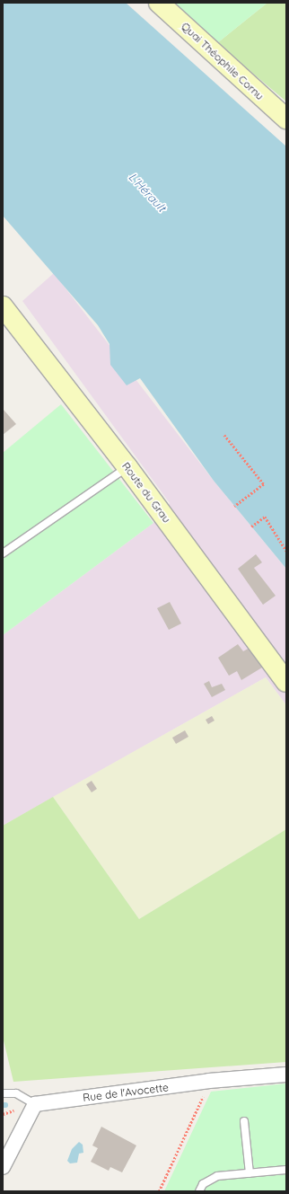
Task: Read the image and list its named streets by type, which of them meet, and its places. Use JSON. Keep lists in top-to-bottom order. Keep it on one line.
{"streets":{"street":["Quai Théophile Cornu","Route du Grau","Rue de l'Avocette"]},"water":["L'Hérault"]}
